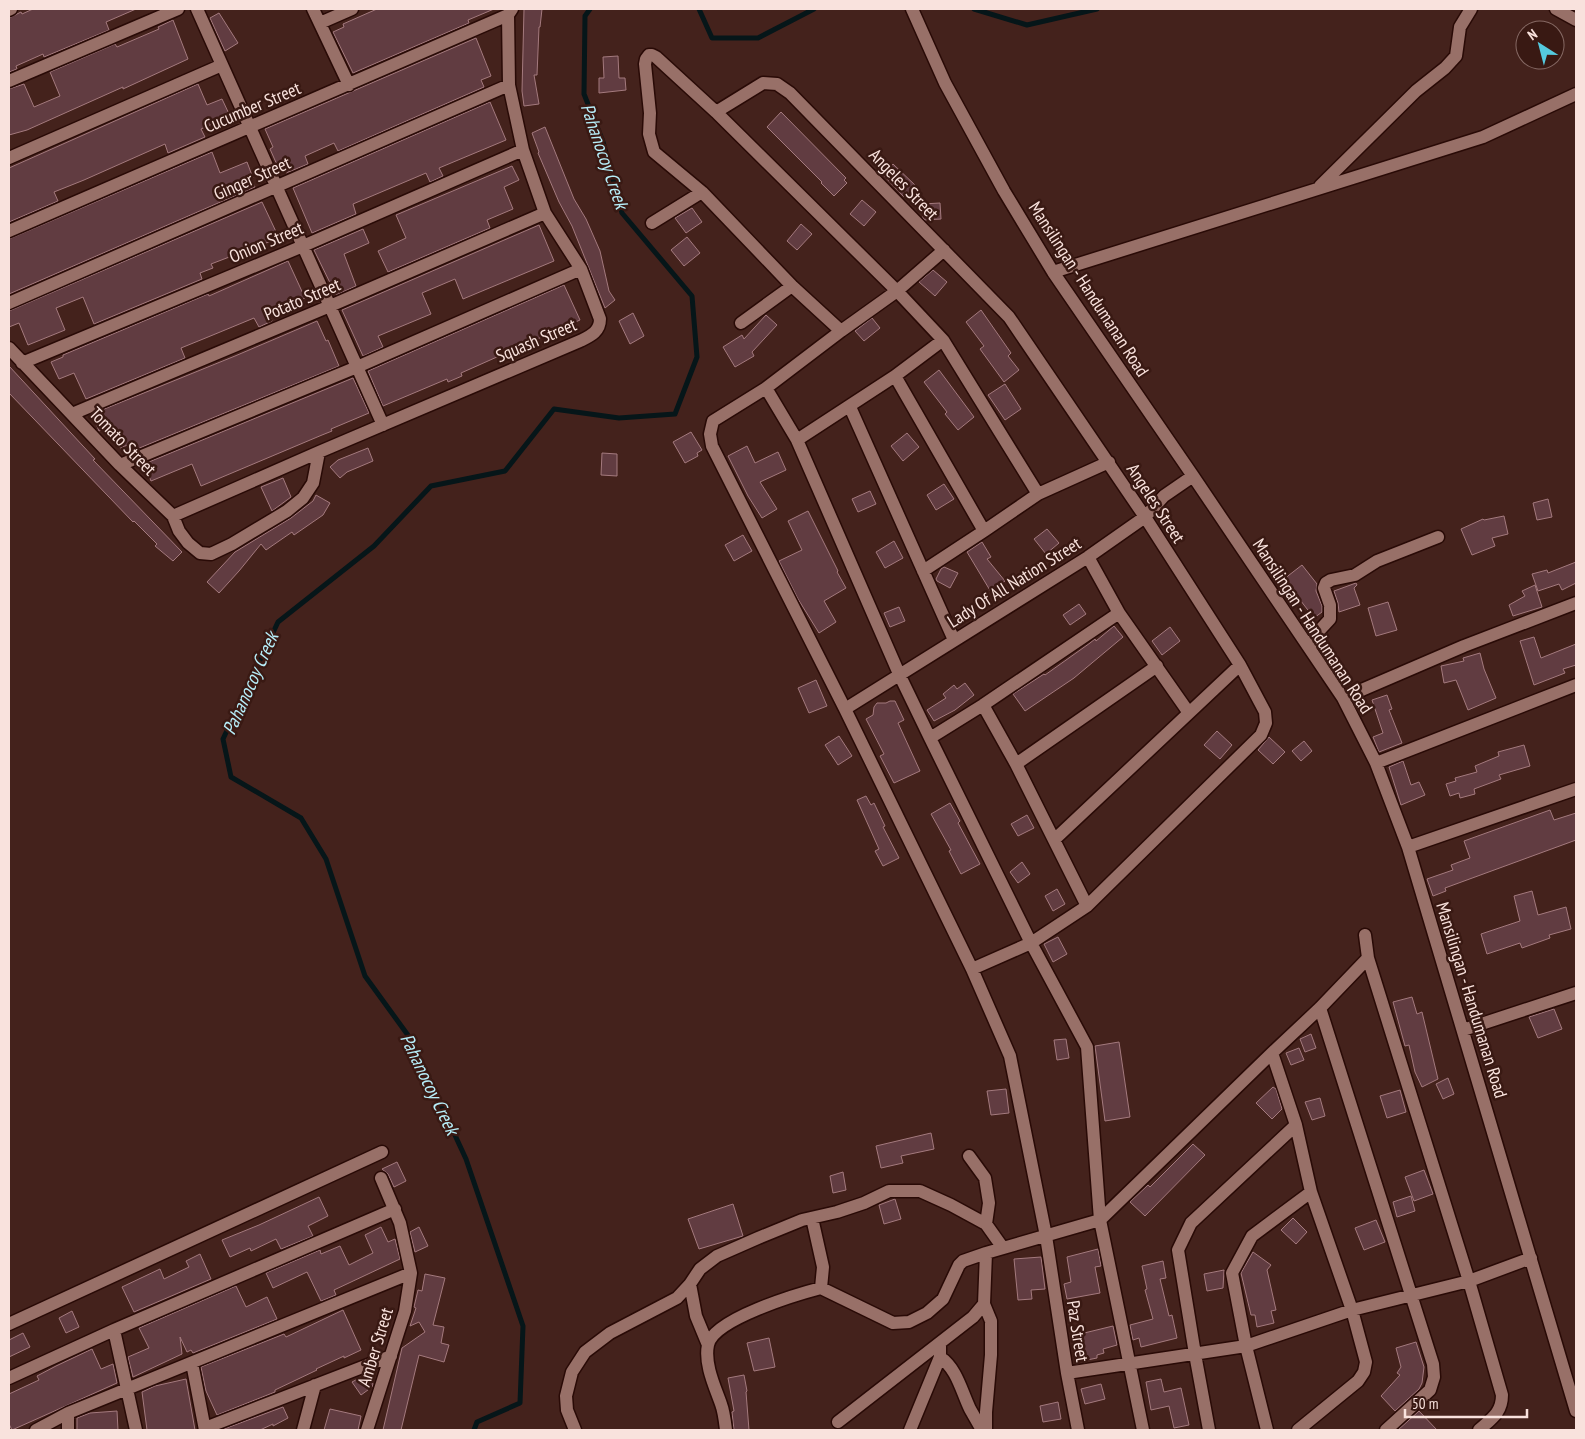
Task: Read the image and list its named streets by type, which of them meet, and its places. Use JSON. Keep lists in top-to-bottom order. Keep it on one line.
{"streets":{"street":["Cucumber Street","Ginger Street","Angeles Street","Onion Street","Mansilingan - Handumanan Road","Potato Street","Squash Street","Tomato Street","Lady Of All Nation Street","Paz Street","Amber Street"]},"crossings":[["Cucumber Street","Squash Street"],["Ginger Street","Squash Street"],["Angeles Street","Lady Of All Nation Street"],["Angeles Street","Paz Street"],["Onion Street","Squash Street"],["Onion Street","Tomato Street"],["Mansilingan - Handumanan Road","Lady Of All Nation Street"],["Potato Street","Squash Street"],["Potato Street","Tomato Street"],["Squash Street","Tomato Street"],["Lady Of All Nation Street","Paz Street"]],"water":["Pahanocoy Creek"],"scale_bar":"50 m","north":"top left"}
